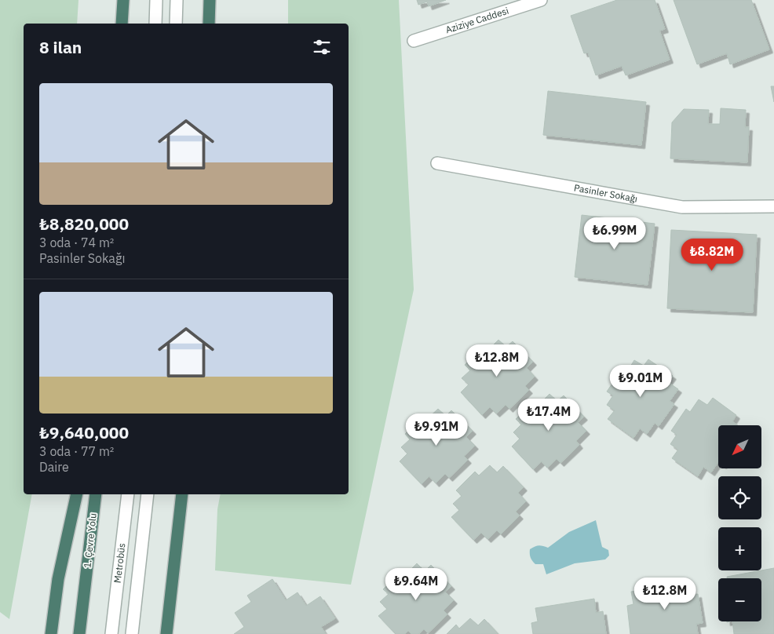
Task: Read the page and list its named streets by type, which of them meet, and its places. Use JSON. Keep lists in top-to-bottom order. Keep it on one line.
{"streets":{"highway":["1. Çevre Yolu"],"street":["Aziziye Caddesi","Pasinler Sokağı","Metrobüs"]},"north":"bottom left","page":{"heading":"8 ilan","list":[{"name":"₺8,820,000","note":"3 oda · 74 m² · Pasinler Sokağı"},{"name":"₺9,640,000","note":"3 oda · 77 m² · Daire"}],"price":["₺6.99M","₺8.82M","₺12.8M","₺9.01M","₺17.4M","₺9.91M","₺9.64M","₺12.8M"],"map_buttons":["+","−"]}}
